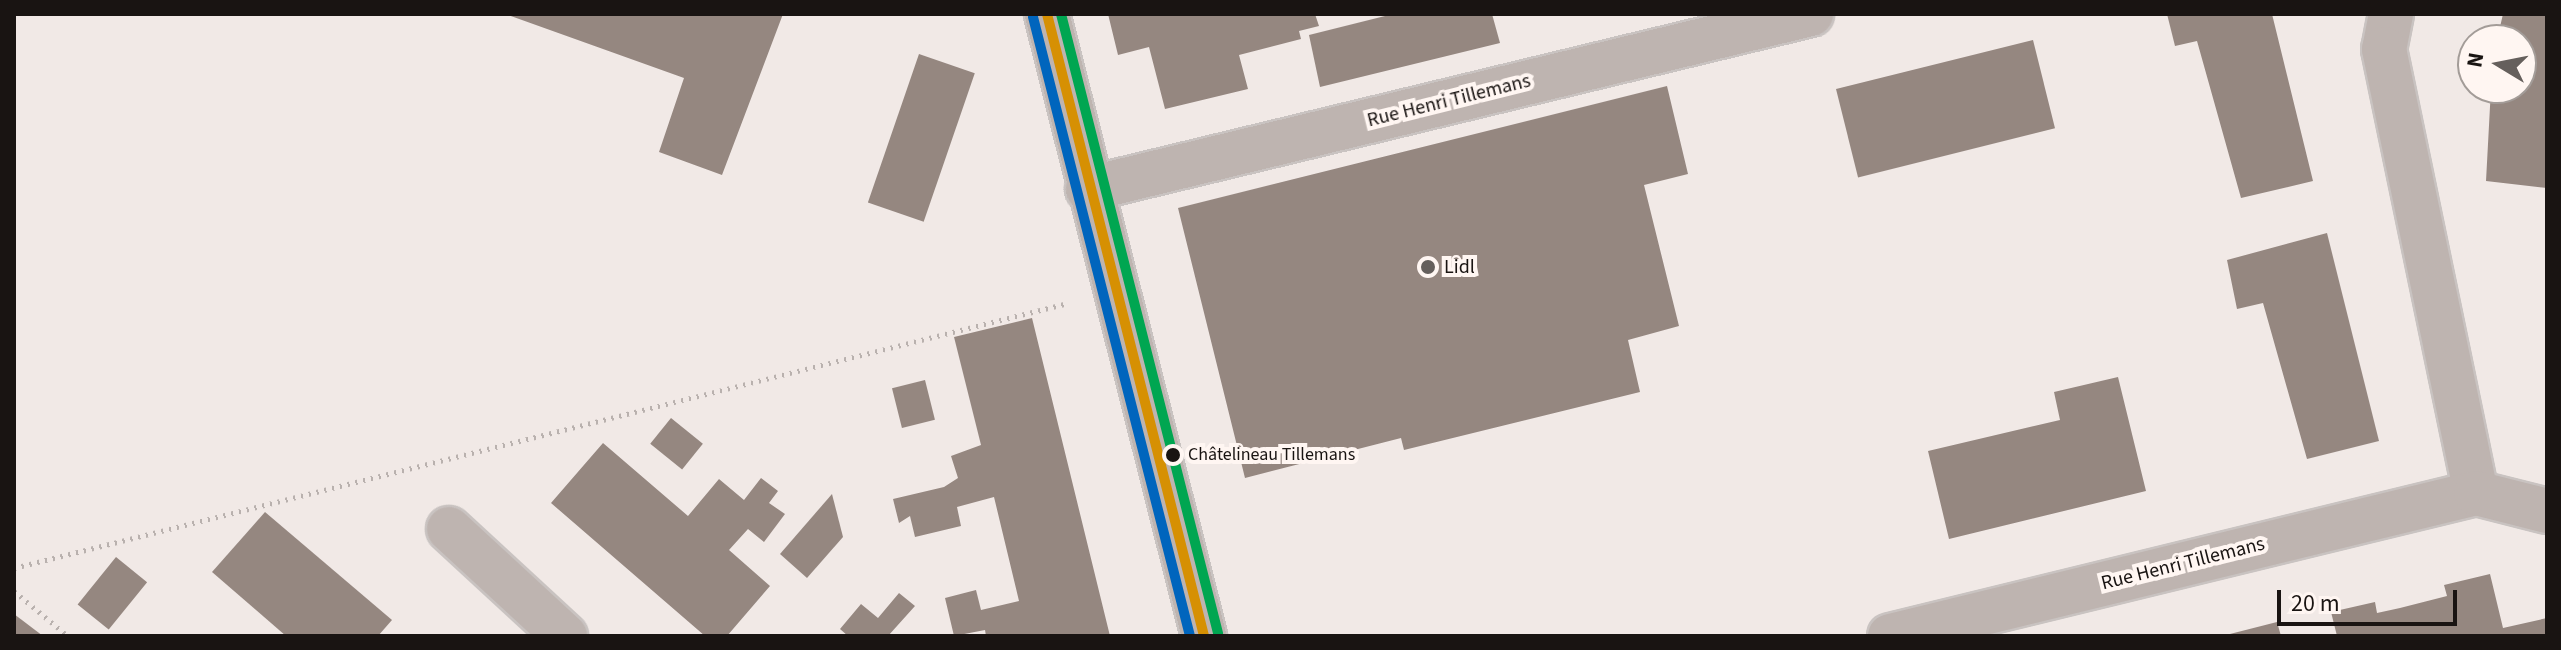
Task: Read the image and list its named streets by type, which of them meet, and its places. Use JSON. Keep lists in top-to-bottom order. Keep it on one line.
{"streets":{"street":["Rue Henri Tillemans"]},"places":["Lidl","Châtelineau Tillemans"],"scale_bar":"20 m","north":"left"}
